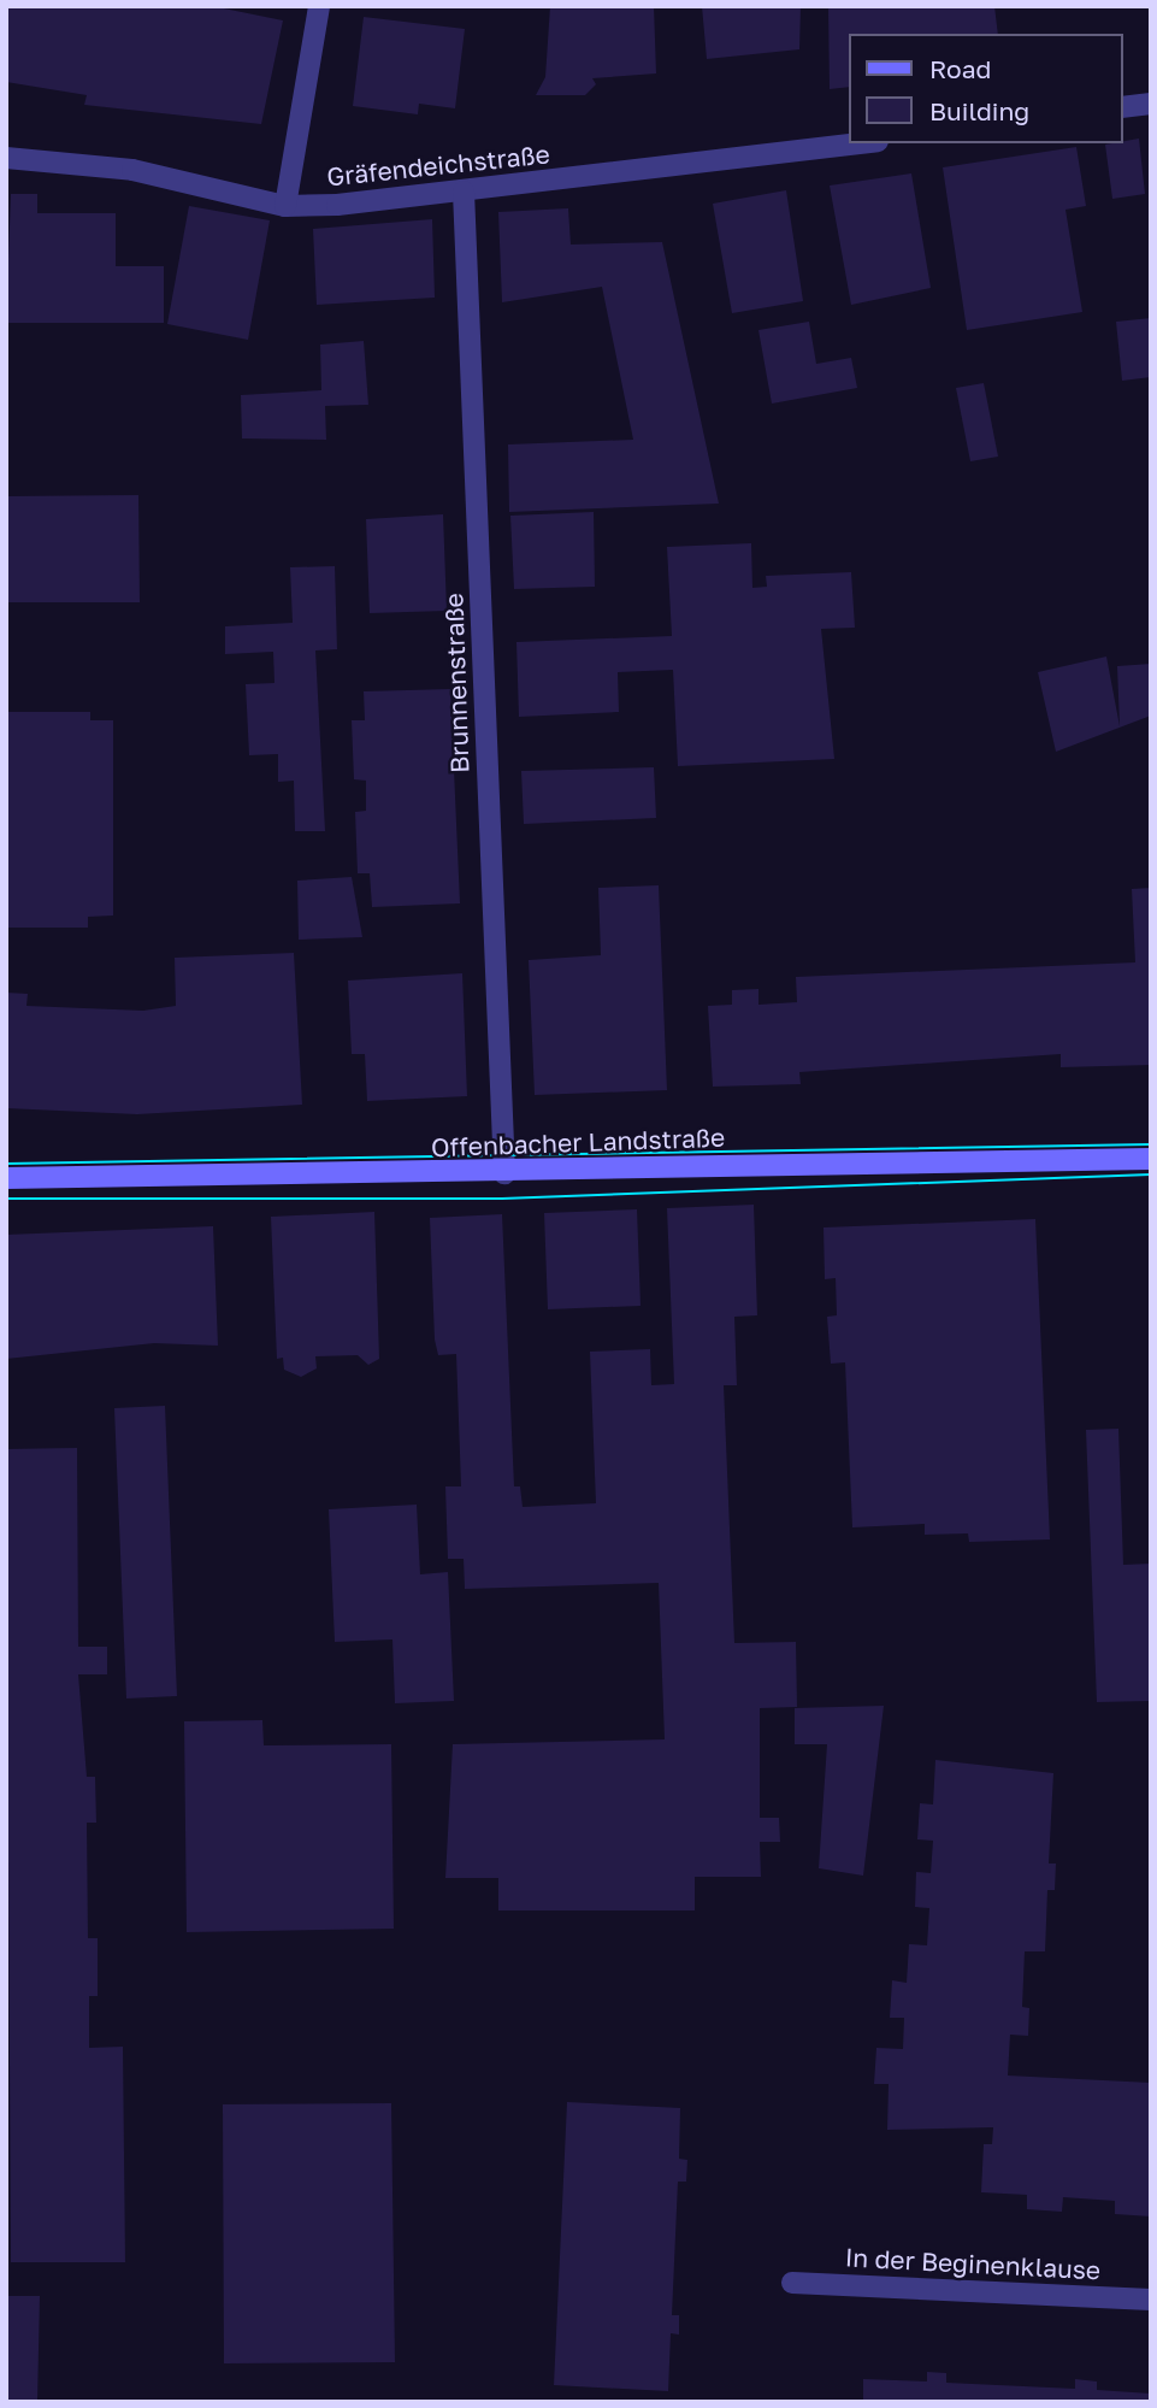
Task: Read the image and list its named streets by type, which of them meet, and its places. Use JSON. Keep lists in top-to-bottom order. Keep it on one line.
{"streets":{"main road":["Offenbacher Landstraße"],"street":["Gräfendeichstraße","Brunnenstraße","In der Beginenklause"]},"crossings":[["Gräfendeichstraße","Brunnenstraße"],["Brunnenstraße","Offenbacher Landstraße"]],"legend":["Road","Building"]}
